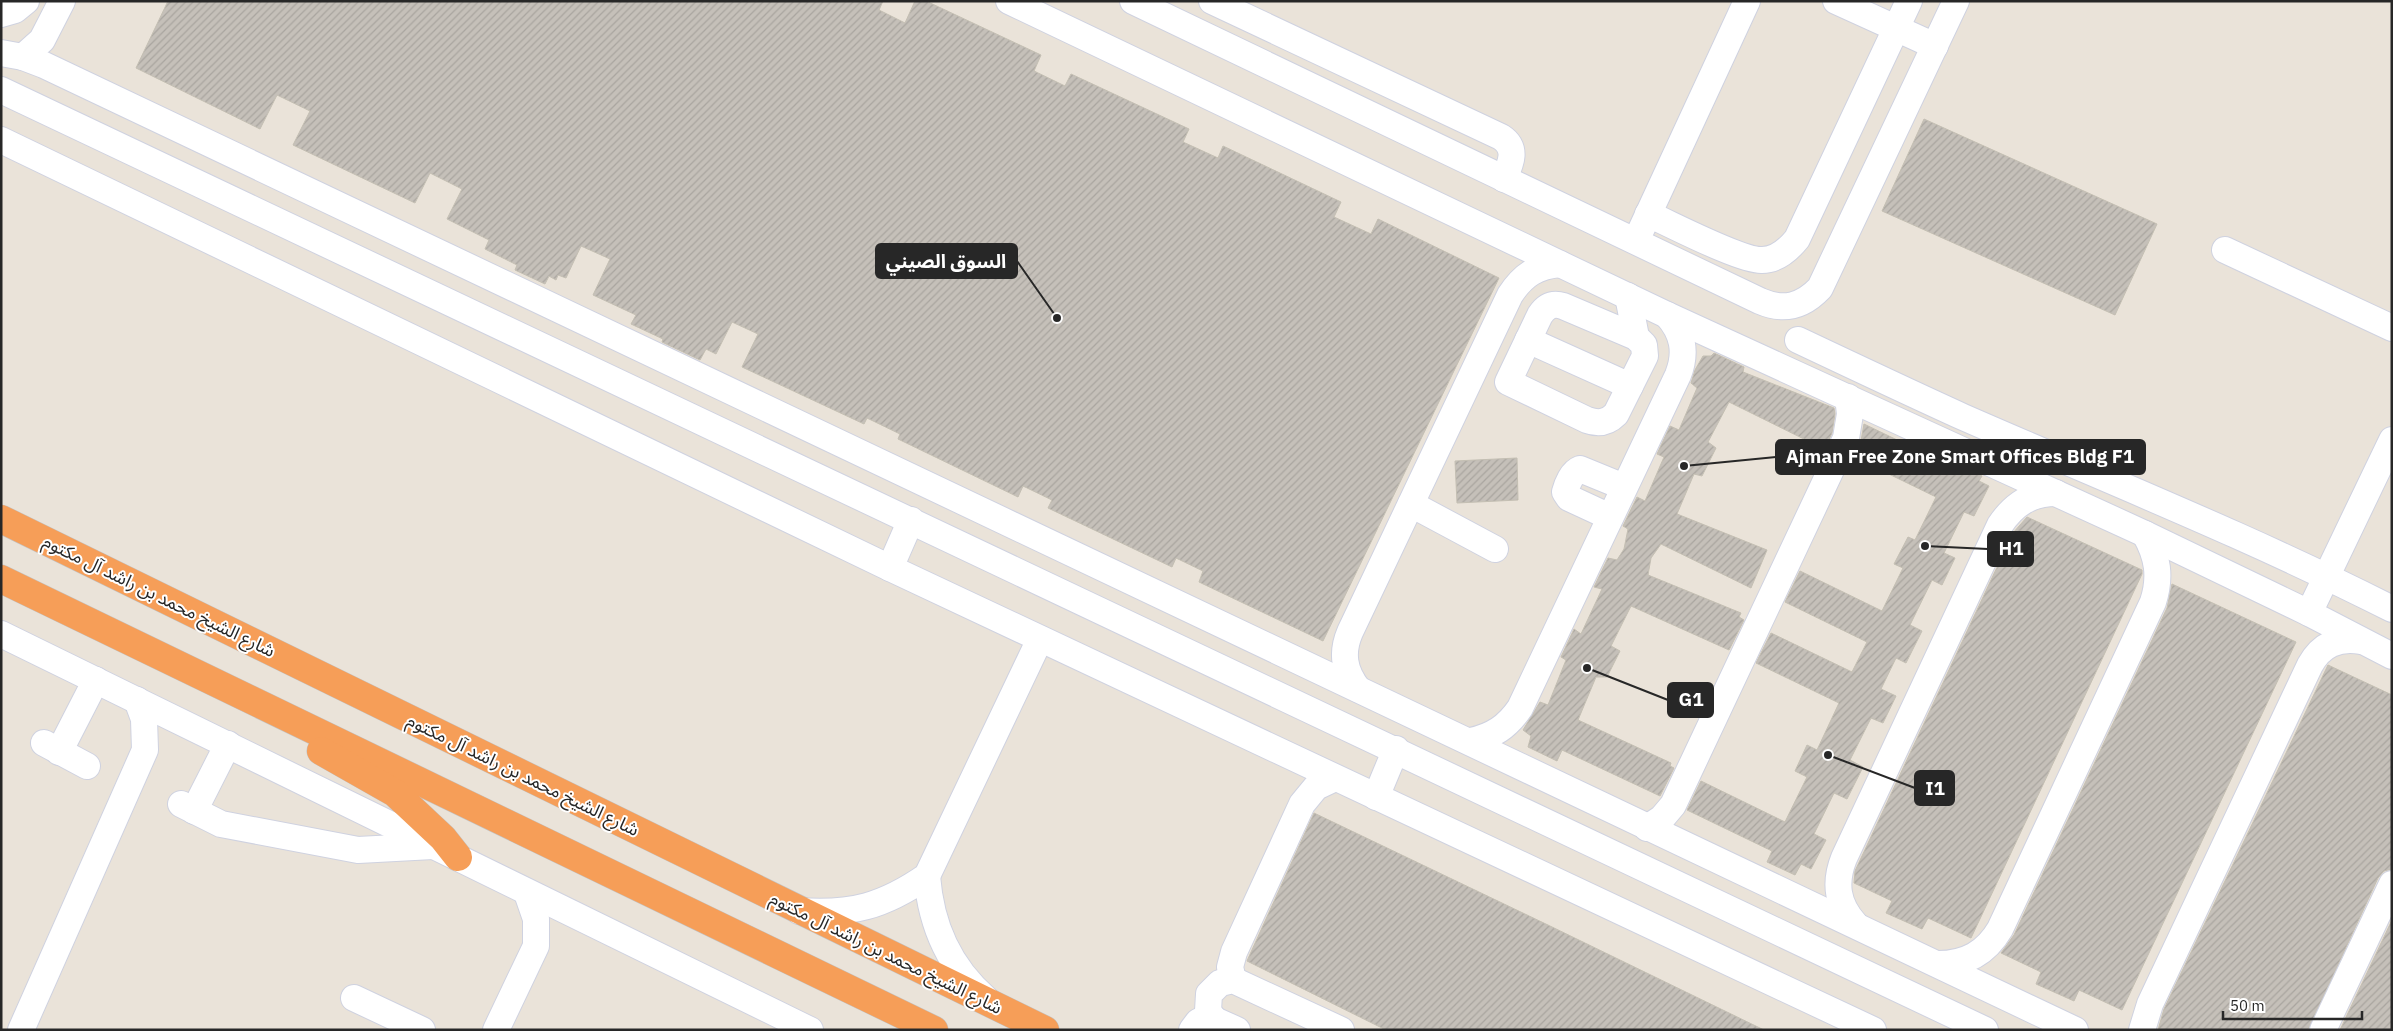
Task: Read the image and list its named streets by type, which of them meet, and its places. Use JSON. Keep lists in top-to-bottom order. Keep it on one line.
{"streets":{"highway":["شارع الشيخ محمد بن راشد آل مكتوم"]},"places":["السوق الصيني","Ajman Free Zone Smart Offices Bldg F1","H1","G1","I1"],"scale_bar":"50 m"}
